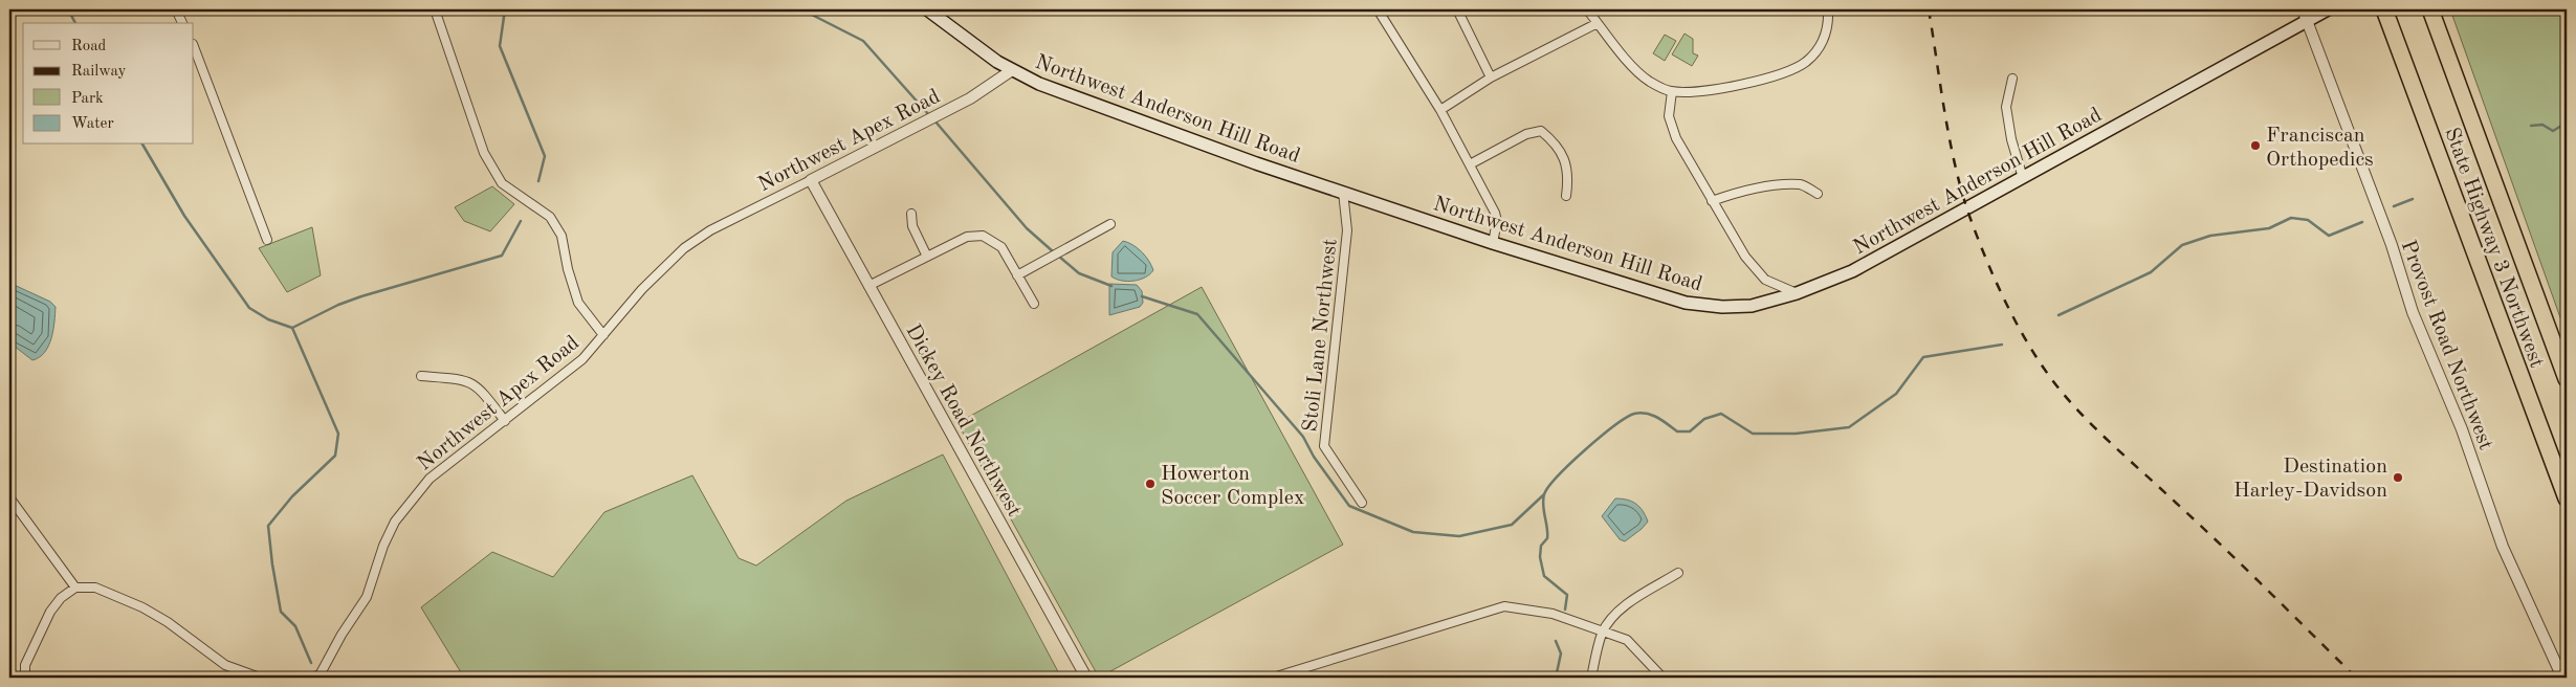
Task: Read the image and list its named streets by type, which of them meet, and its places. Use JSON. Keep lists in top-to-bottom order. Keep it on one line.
{"streets":{"highway":["State Highway 3 Northwest"],"main road":["Northwest Anderson Hill Road"],"street":["Northwest Apex Road","Stoli Lane Northwest","Provost Road Northwest","Dickey Road Northwest"]},"crossings":[["Northwest Anderson Hill Road","Northwest Apex Road"],["Northwest Anderson Hill Road","Stoli Lane Northwest"],["Northwest Anderson Hill Road","Provost Road Northwest"],["Northwest Apex Road","Dickey Road Northwest"]],"places":["Franciscan Orthopedics","Destination Harley-Davidson","Howerton Soccer Complex"],"legend":["Road","Railway","Park","Water"]}
